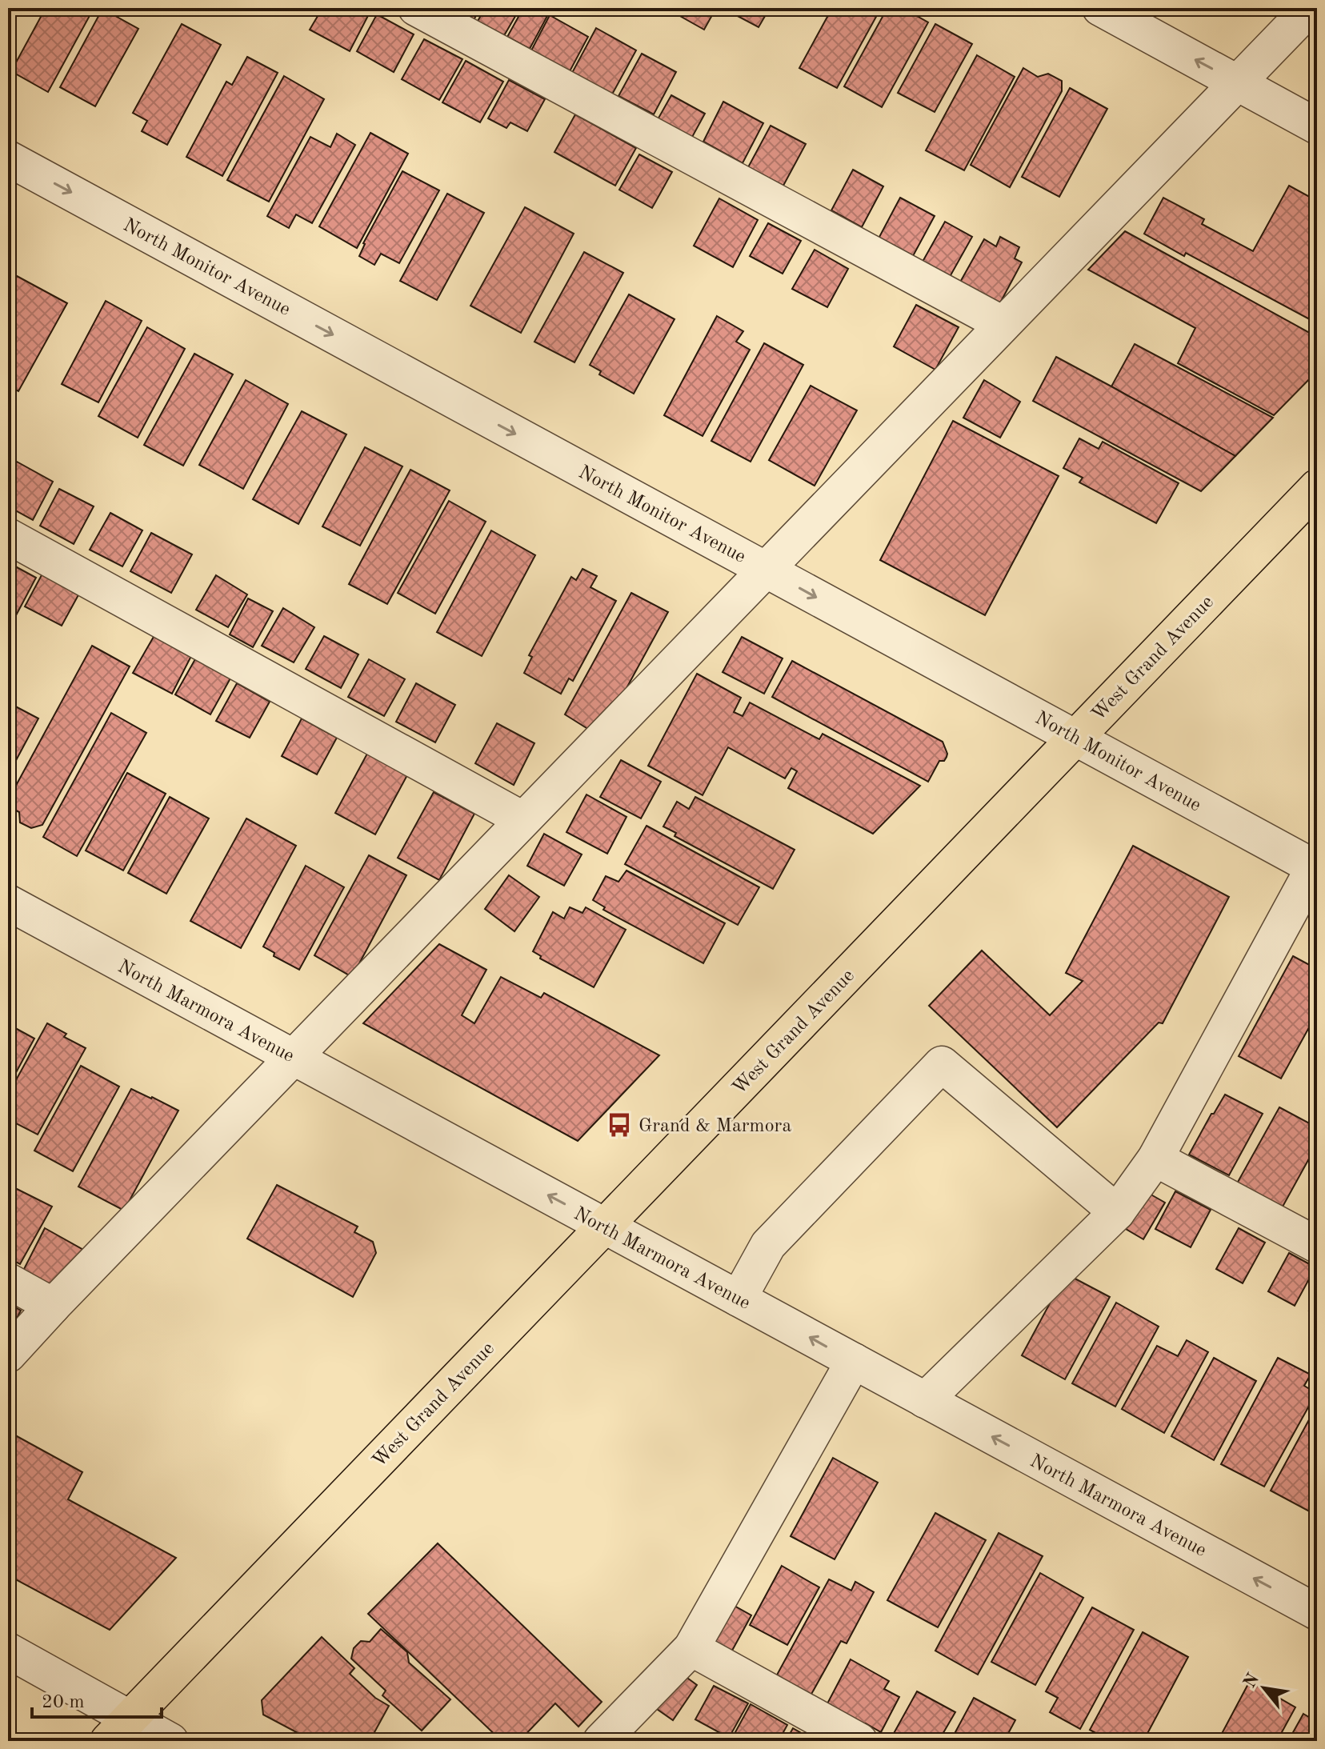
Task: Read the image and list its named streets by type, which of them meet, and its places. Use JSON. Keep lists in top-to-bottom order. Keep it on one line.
{"streets":{"main road":["West Grand Avenue"],"street":["North Monitor Avenue","North Marmora Avenue"]},"crossings":[["North Monitor Avenue","West Grand Avenue"],["West Grand Avenue","North Marmora Avenue"]],"one_way":["North Monitor Avenue","North Marmora Avenue"],"places":{"bus stop":["Grand & Marmora"]},"scale_bar":"20 m","north":"top left"}
